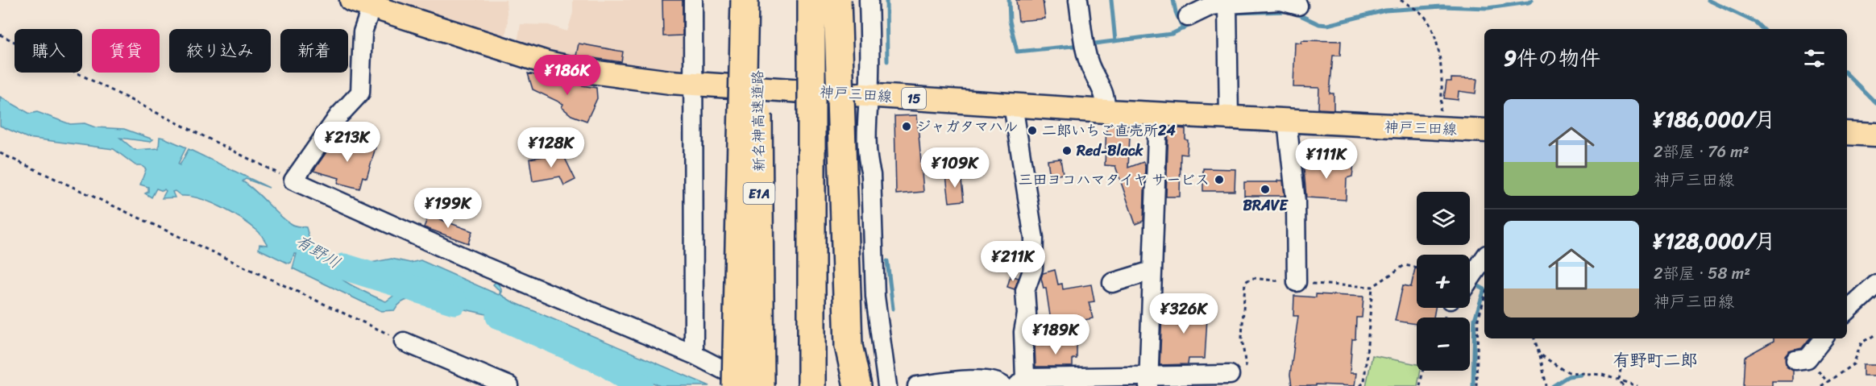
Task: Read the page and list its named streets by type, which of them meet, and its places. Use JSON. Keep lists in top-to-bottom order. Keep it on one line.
{"streets":{"highway":["新名神高速道路","E1A"],"main road":["神戸三田線","15"]},"districts":["有野町二郎"],"water":["有野川"],"places":["ジャガタマハル","二郎いちご直売所24","Red-Black","三田ヨコハマタイヤ サービス","BRAVE"],"page":{"chip":["購入","賃貸","絞り込み","新着"],"heading":"9件の物件","price":["¥186K","¥213K","¥128K","¥111K","¥109K","¥199K","¥211K","¥326K","¥189K"],"list":[{"name":"¥186,000/月","note":"2部屋 · 76 m² · 神戸三田線"},{"name":"¥128,000/月","note":"2部屋 · 58 m² · 神戸三田線"}],"map_buttons":["+","−"]}}
